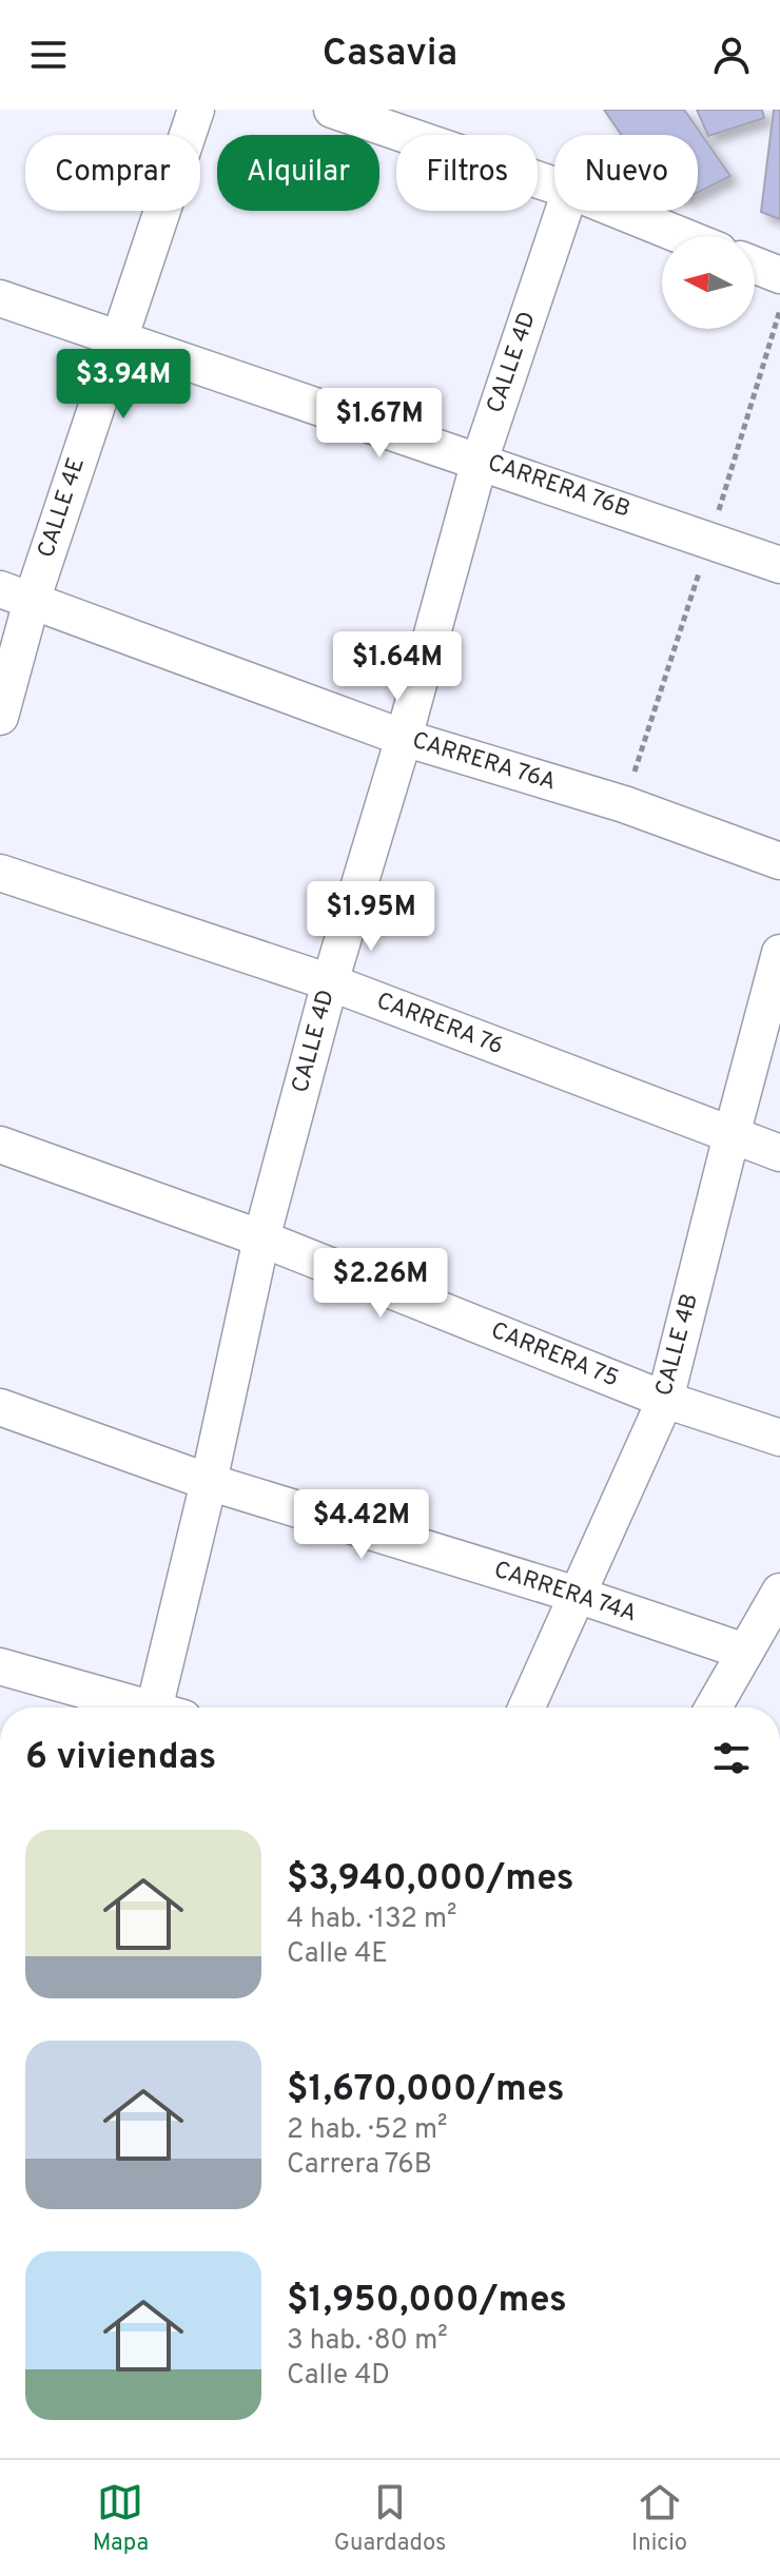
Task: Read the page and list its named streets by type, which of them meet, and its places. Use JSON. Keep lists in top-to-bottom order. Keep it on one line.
{"streets":{"street":["CALLE 4D","CARRERA 76B","CALLE 4E","CARRERA 76A","CARRERA 76","CALLE 4B","CARRERA 75","CARRERA 74A"]},"crossings":[["CALLE 4D","CARRERA 76B"],["CALLE 4D","CARRERA 76A"],["CALLE 4D","CARRERA 76"],["CALLE 4D","CARRERA 75"],["CALLE 4D","CARRERA 74A"],["CARRERA 76B","CALLE 4E"],["CALLE 4E","CARRERA 76A"],["CARRERA 76","CALLE 4B"],["CALLE 4B","CARRERA 75"],["CALLE 4B","CARRERA 74A"]],"north":"left","page":{"header":"Casavia","chip":["Comprar","Alquilar","Filtros","Nuevo"],"price":["$3.94M","$1.67M","$1.64M","$1.95M","$2.26M","$4.42M"],"heading":"6 viviendas","list":[{"name":"$3,940,000/mes","note":"4 hab. · 132 m² · Calle 4E"},{"name":"$1,670,000/mes","note":"2 hab. · 52 m² · Carrera 76B"},{"name":"$1,950,000/mes","note":"3 hab. · 80 m² · Calle 4D"}],"tabs":["Mapa","Guardados","Inicio"]}}
